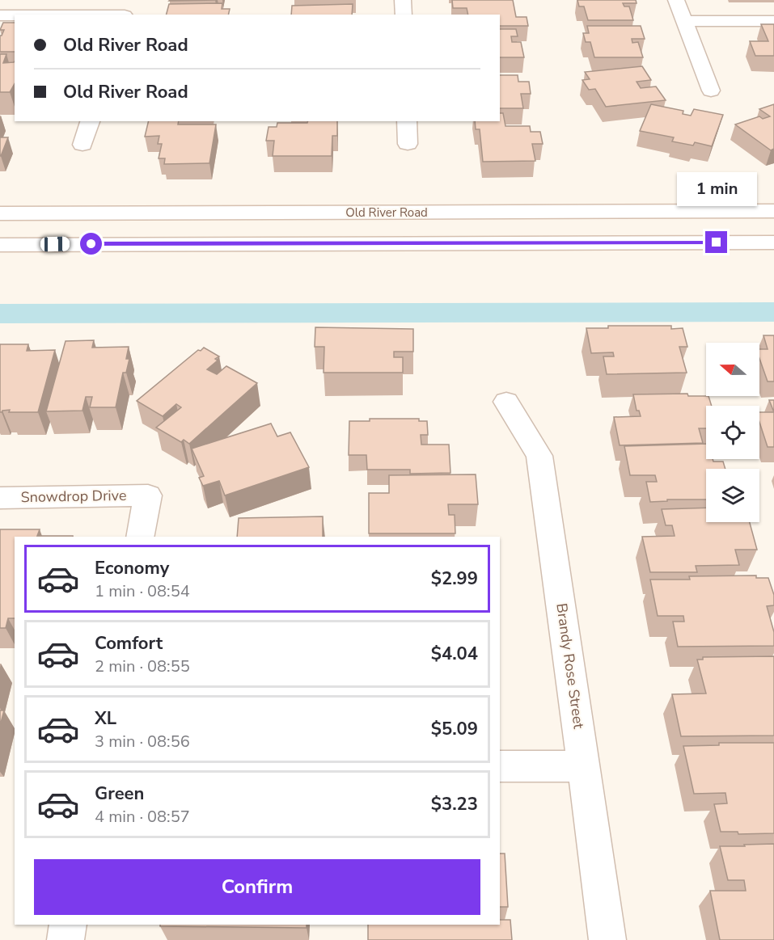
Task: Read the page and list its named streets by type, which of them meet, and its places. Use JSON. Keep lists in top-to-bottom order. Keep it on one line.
{"streets":{"main road":["Old River Road","Snowdrop Drive","Brandy Rose Street"]},"north":"left","page":{"banner":["Old River Road","Old River Road"],"bubble":"1 min","list":[{"name":"Economy","note":"1 min · 08:54","value":"$2.99"},{"name":"Comfort","note":"2 min · 08:55","value":"$4.04"},{"name":"XL","note":"3 min · 08:56","value":"$5.09"},{"name":"Green","note":"4 min · 08:57","value":"$3.23"}],"buttons":"Confirm"}}
